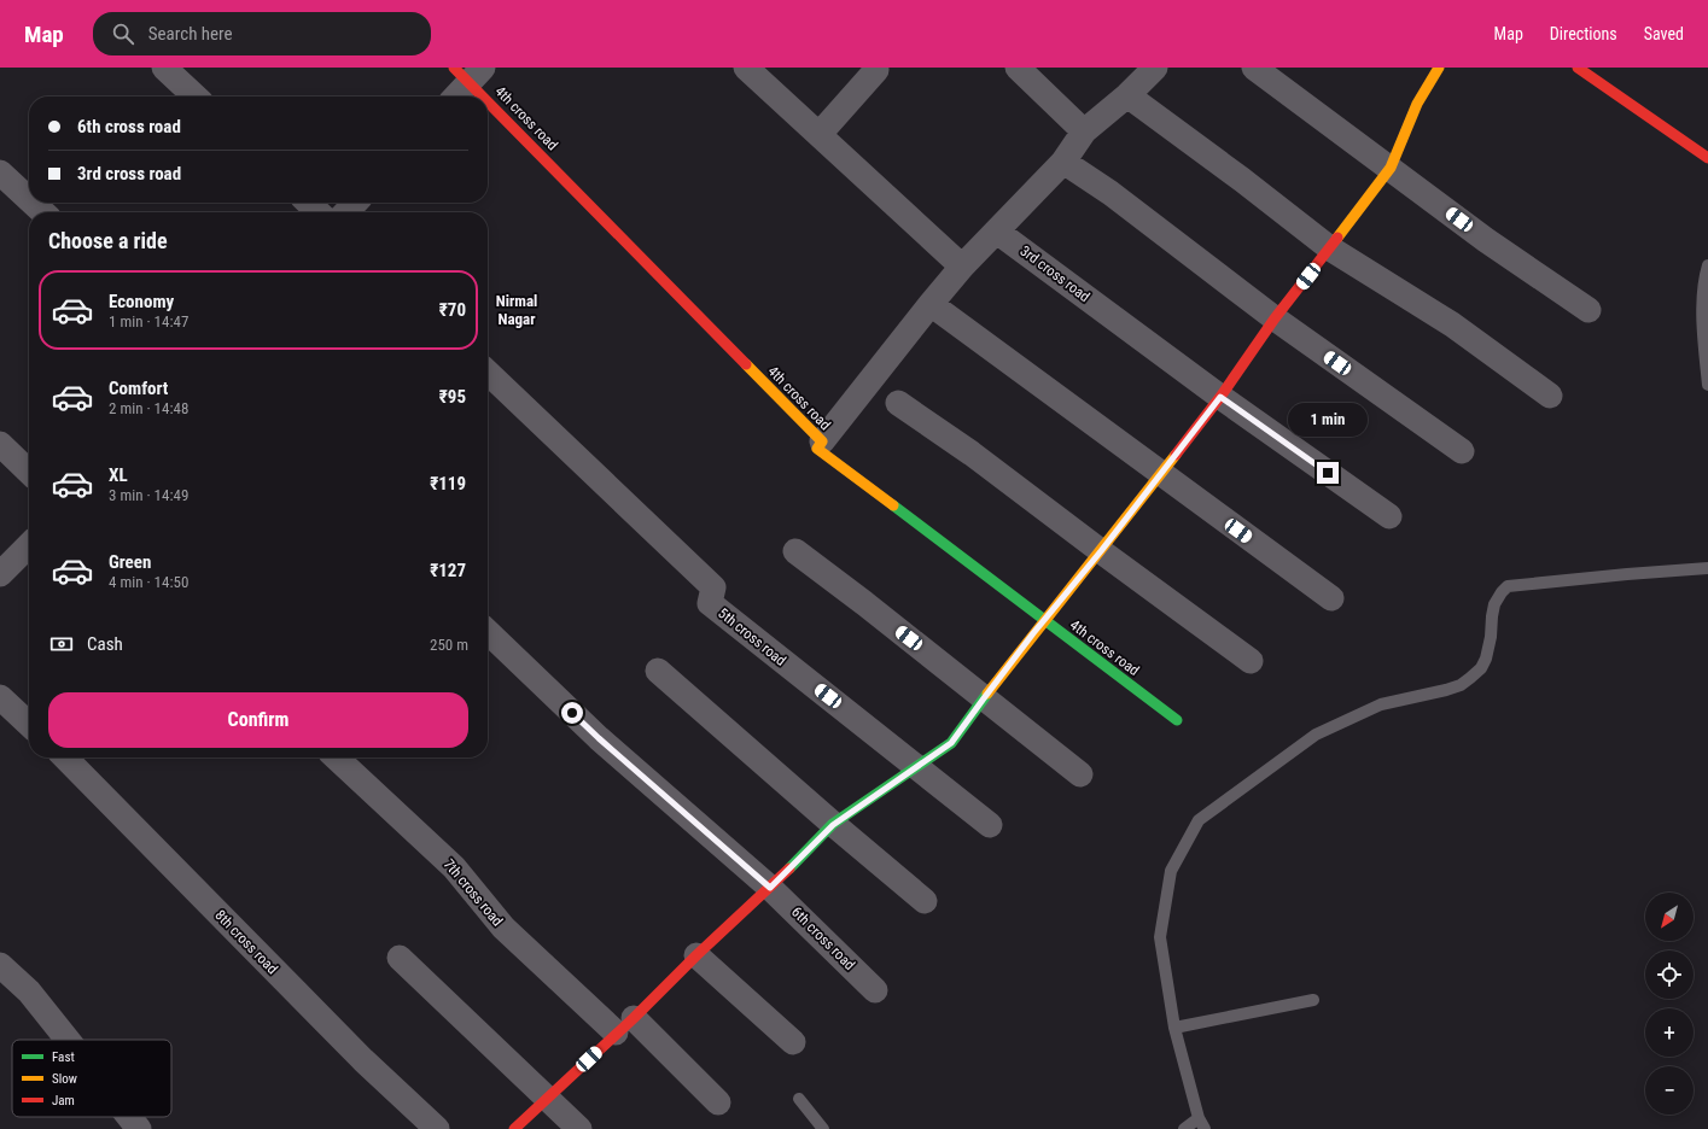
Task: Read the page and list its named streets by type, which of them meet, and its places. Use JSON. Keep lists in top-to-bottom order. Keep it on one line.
{"streets":{"street":["4th cross road","3rd cross road","5th cross road","7th cross road","6th cross road","8th cross road"]},"districts":["Nirmal Nagar"],"legend":["Fast","Slow","Jam"],"north":"bottom left","page":{"header":"Map","search":"Search here","nav":["Map","Directions","Saved"],"banner":["6th cross road","3rd cross road"],"heading":"Choose a ride","list":[{"name":"Economy","note":"1 min · 14:47","value":"₹70"},{"name":"Comfort","note":"2 min · 14:48","value":"₹95"},{"name":"XL","note":"3 min · 14:49","value":"₹119"},{"name":"Green","note":"4 min · 14:50","value":"₹127"}],"bubble":"1 min","pay":["Cash","250 m"],"buttons":"Confirm","map_buttons":["+","−"]}}
